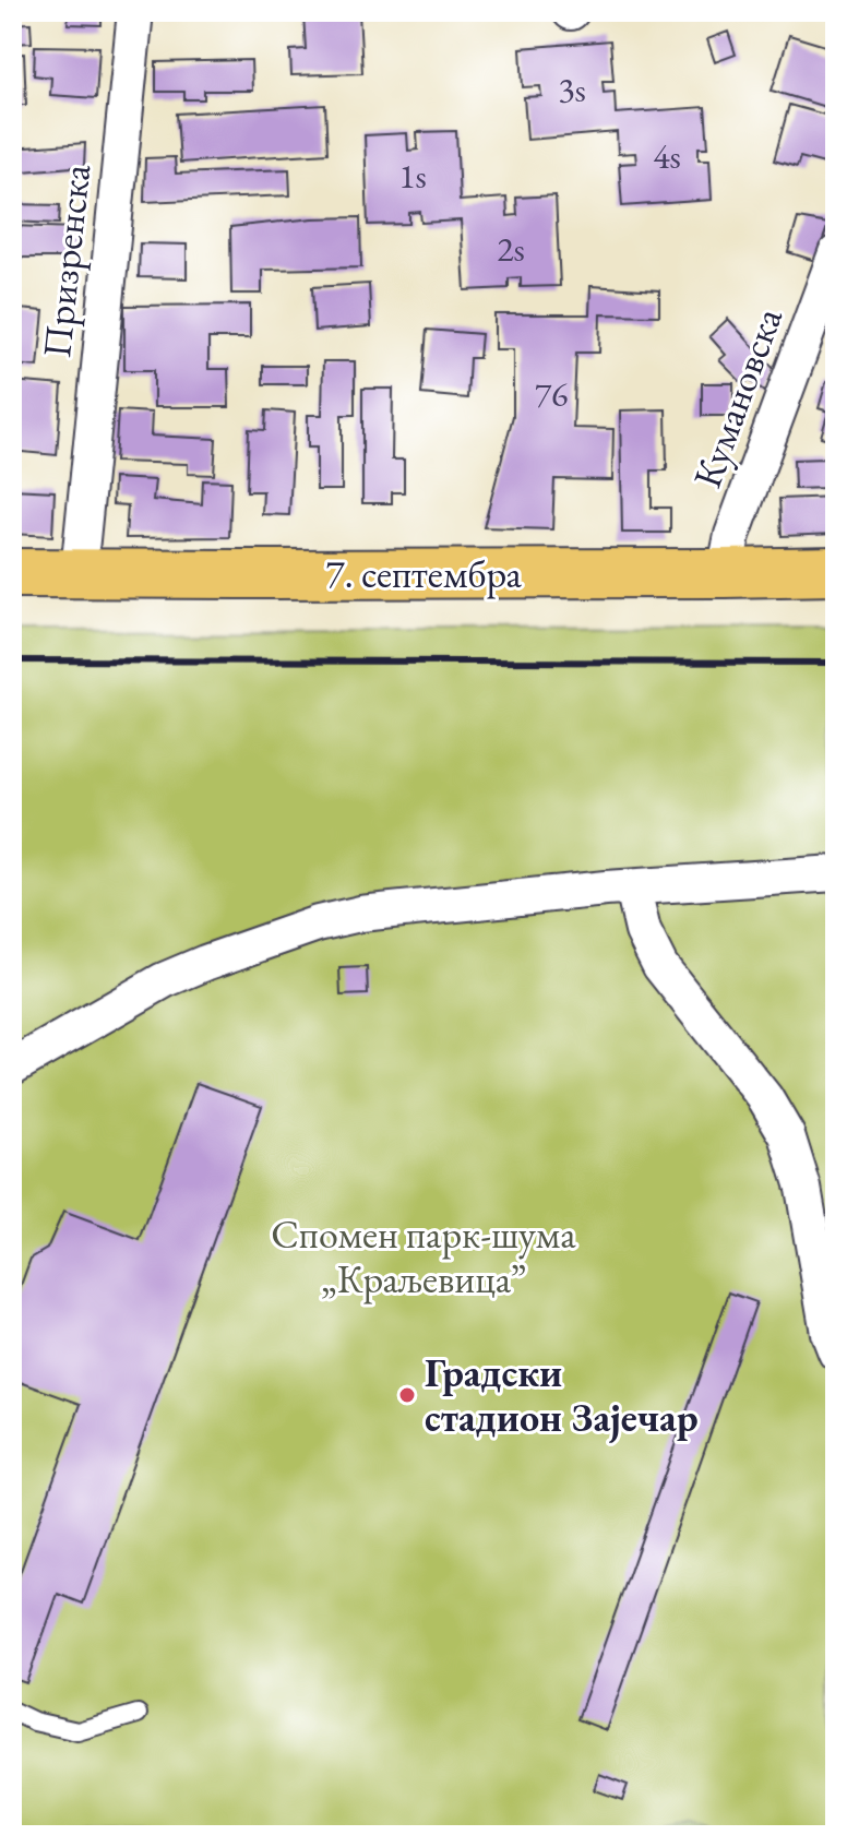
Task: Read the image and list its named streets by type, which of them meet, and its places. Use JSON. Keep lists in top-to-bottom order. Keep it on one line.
{"streets":{"main road":["7. септембра"],"street":["Призренска","Кумановска"]},"crossings":[["Призренска","7. септембра"],["Кумановска","7. септембра"]],"parks":["Спомен парк-шума „Краљевица”"],"places":["Градски стадион Зајечар"],"house_numbers":["3s","4s","1s","2s","76"]}
